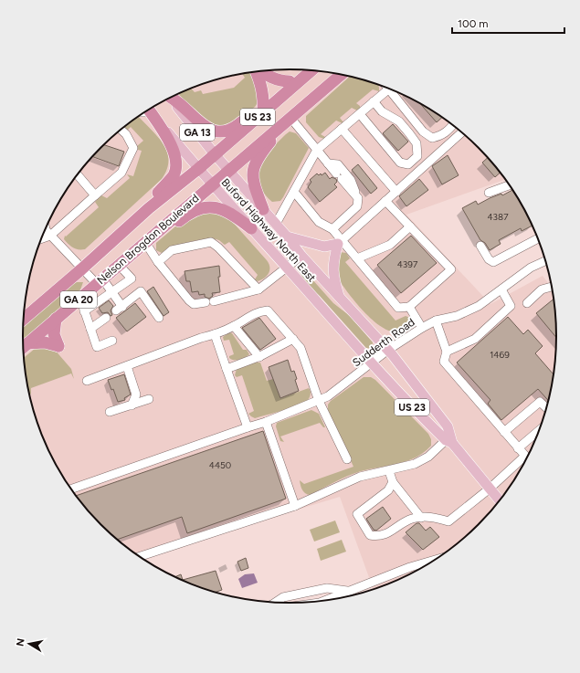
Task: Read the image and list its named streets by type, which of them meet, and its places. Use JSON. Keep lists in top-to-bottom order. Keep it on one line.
{"streets":{"highway":["US 23","Nelson Brogdon Boulevard","GA 20"],"main road":["GA 13","Buford Highway North East"],"street":["Sudderth Road"]},"crossings":[["US 23","GA 13"],["US 23","Buford Highway North East"],["US 23","Nelson Brogdon Boulevard"],["US 23","Sudderth Road"],["GA 13","Buford Highway North East"],["GA 13","Nelson Brogdon Boulevard"],["Buford Highway North East","Nelson Brogdon Boulevard"],["Buford Highway North East","Sudderth Road"]],"house_numbers":["4387","4397","1469","4450"],"scale_bar":"100 m","north":"left"}
